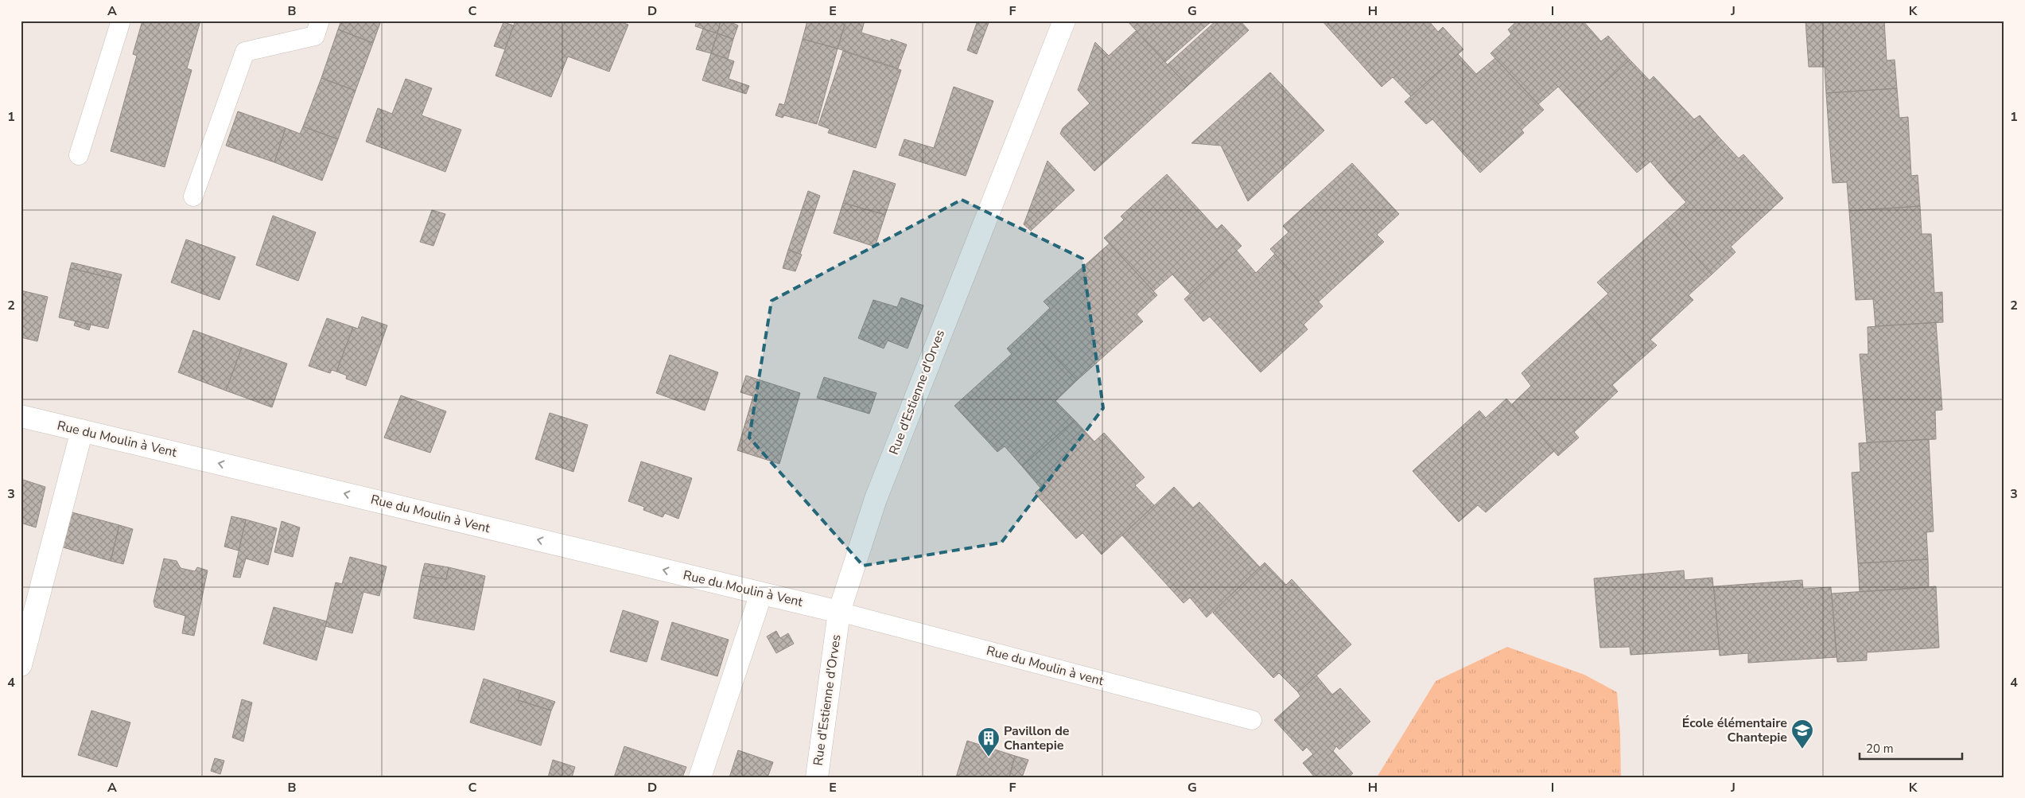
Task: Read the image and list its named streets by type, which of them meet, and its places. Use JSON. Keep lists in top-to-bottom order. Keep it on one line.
{"streets":{"street":["Rue d'Estienne d'Orves","Rue du Moulin à Vent"],"lane":["Rue du Moulin à vent"]},"crossings":[["Rue d'Estienne d'Orves","Rue du Moulin à Vent"],["Rue d'Estienne d'Orves","Rue du Moulin à vent"],["Rue du Moulin à Vent","Rue du Moulin à vent"]],"one_way":["Rue du Moulin à Vent"],"places":{"school or university":["École élémentaire Chantepie"],"building":["Pavillon de Chantepie"]},"scale_bar":"20 m","grid":{"columns":["A","B","C","D","E","F","G","H","I","J","K"],"rows":["1","2","3","4"]}}
